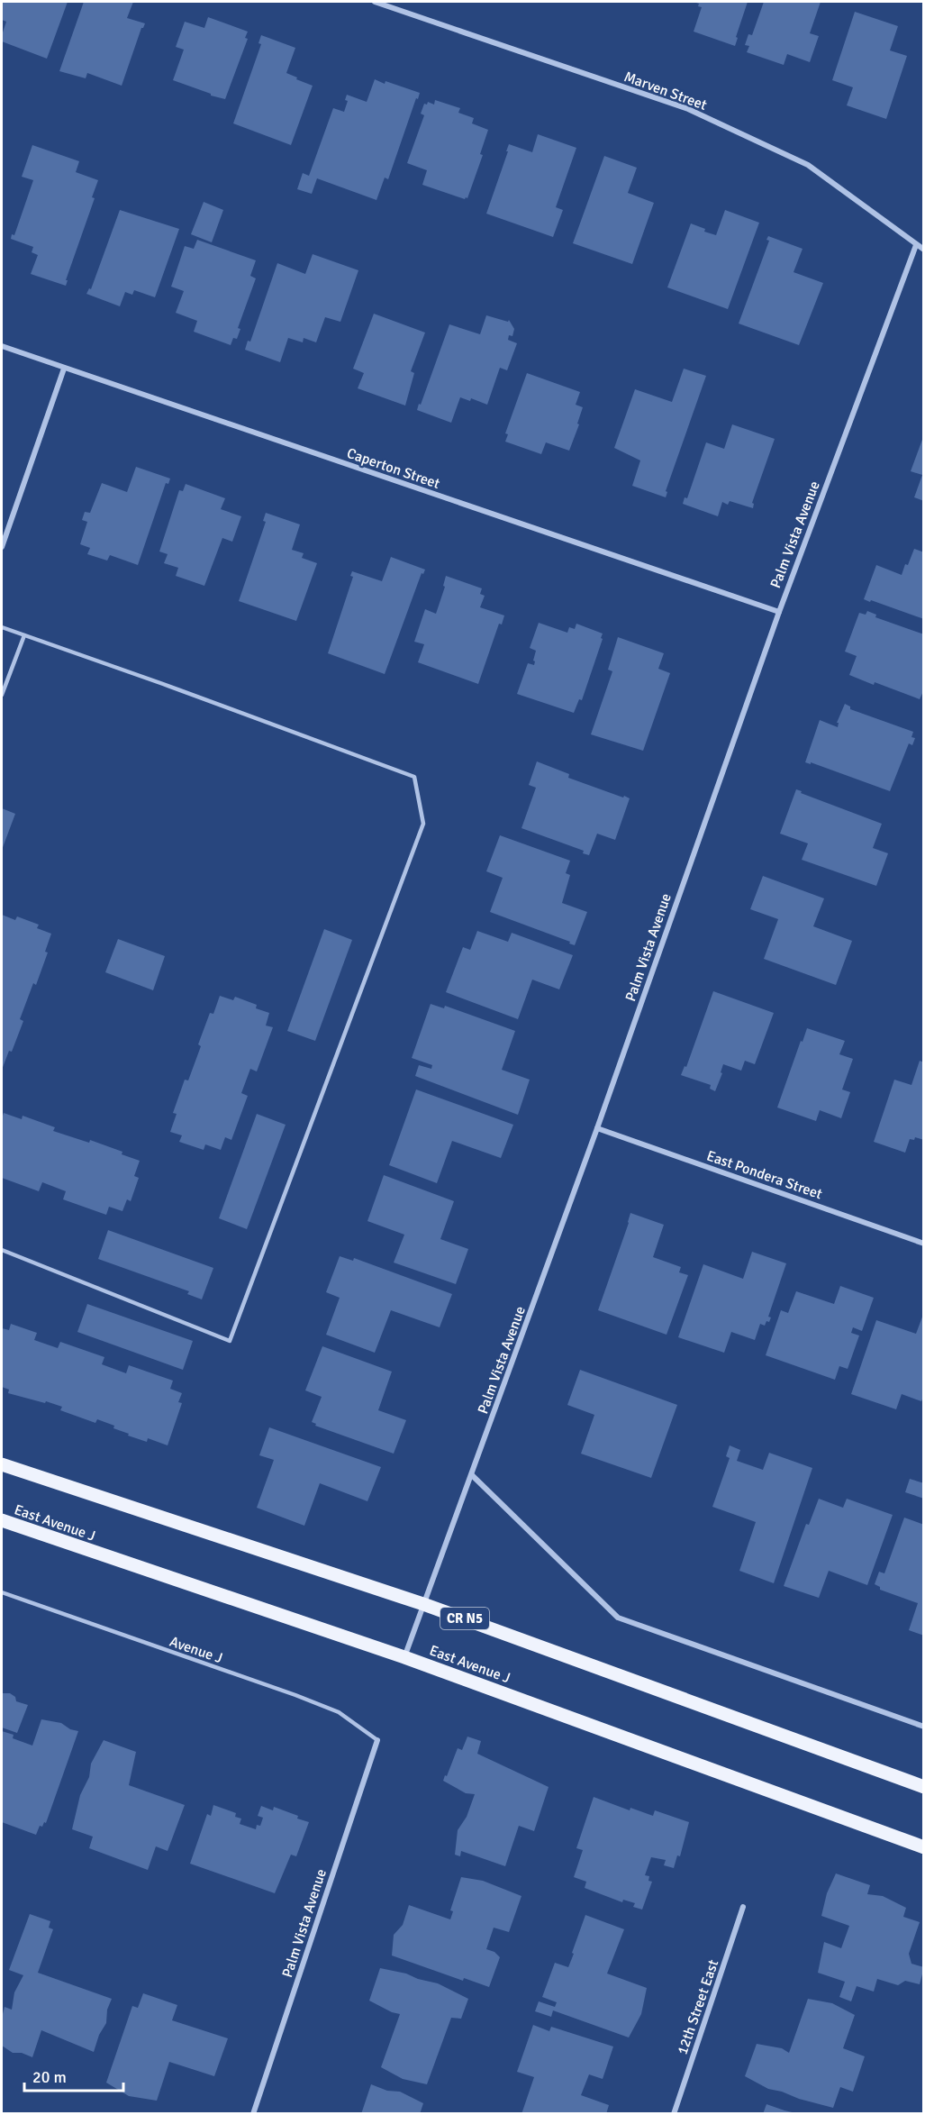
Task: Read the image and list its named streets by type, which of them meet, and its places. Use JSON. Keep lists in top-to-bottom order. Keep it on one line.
{"streets":{"main road":["East Avenue J","CR N5"],"street":["Marven Street","Caperton Street","Palm Vista Avenue","East Pondera Street","12th Street East"],"lane":["Avenue J"]},"crossings":[["Marven Street","Palm Vista Avenue"],["Caperton Street","Palm Vista Avenue"],["Palm Vista Avenue","East Pondera Street"],["Palm Vista Avenue","East Avenue J"],["Palm Vista Avenue","CR N5"],["Palm Vista Avenue","Avenue J"]],"scale_bar":"20 m"}
